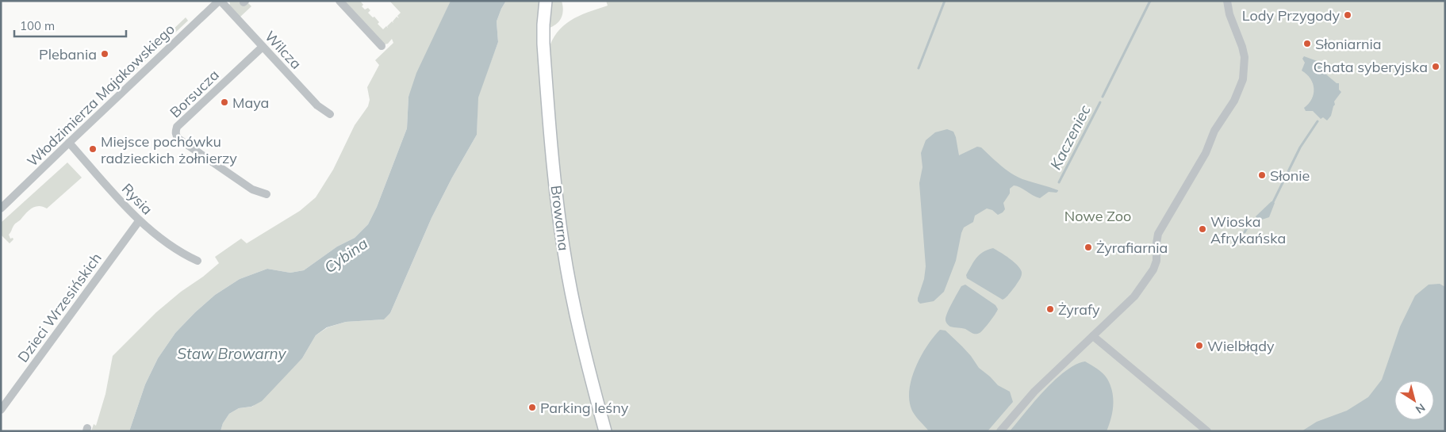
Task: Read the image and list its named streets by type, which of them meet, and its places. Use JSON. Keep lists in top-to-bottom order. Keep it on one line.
{"streets":{"street":["Wilcza","Borsucza","Włodzimierza Majakowskiego","Rysia","Browarna","Dzieci Wrzesińskich"]},"crossings":[["Wilcza","Borsucza"],["Wilcza","Włodzimierza Majakowskiego"],["Włodzimierza Majakowskiego","Rysia"],["Rysia","Dzieci Wrzesińskich"]],"water":["Kaczeniec","Cybina","Staw Browarny"],"parks":["Nowe Zoo"],"places":["Lody Przygody","Słoniarnia","Plebania","Chata syberyjska","Maya","Miejsce pochówku radzieckich żołnierzy","Słonie","Wioska Afrykańska","Żyrafiarnia","Żyrafy","Wielbłądy","Parking leśny"],"scale_bar":"100 m","north":"bottom right"}
